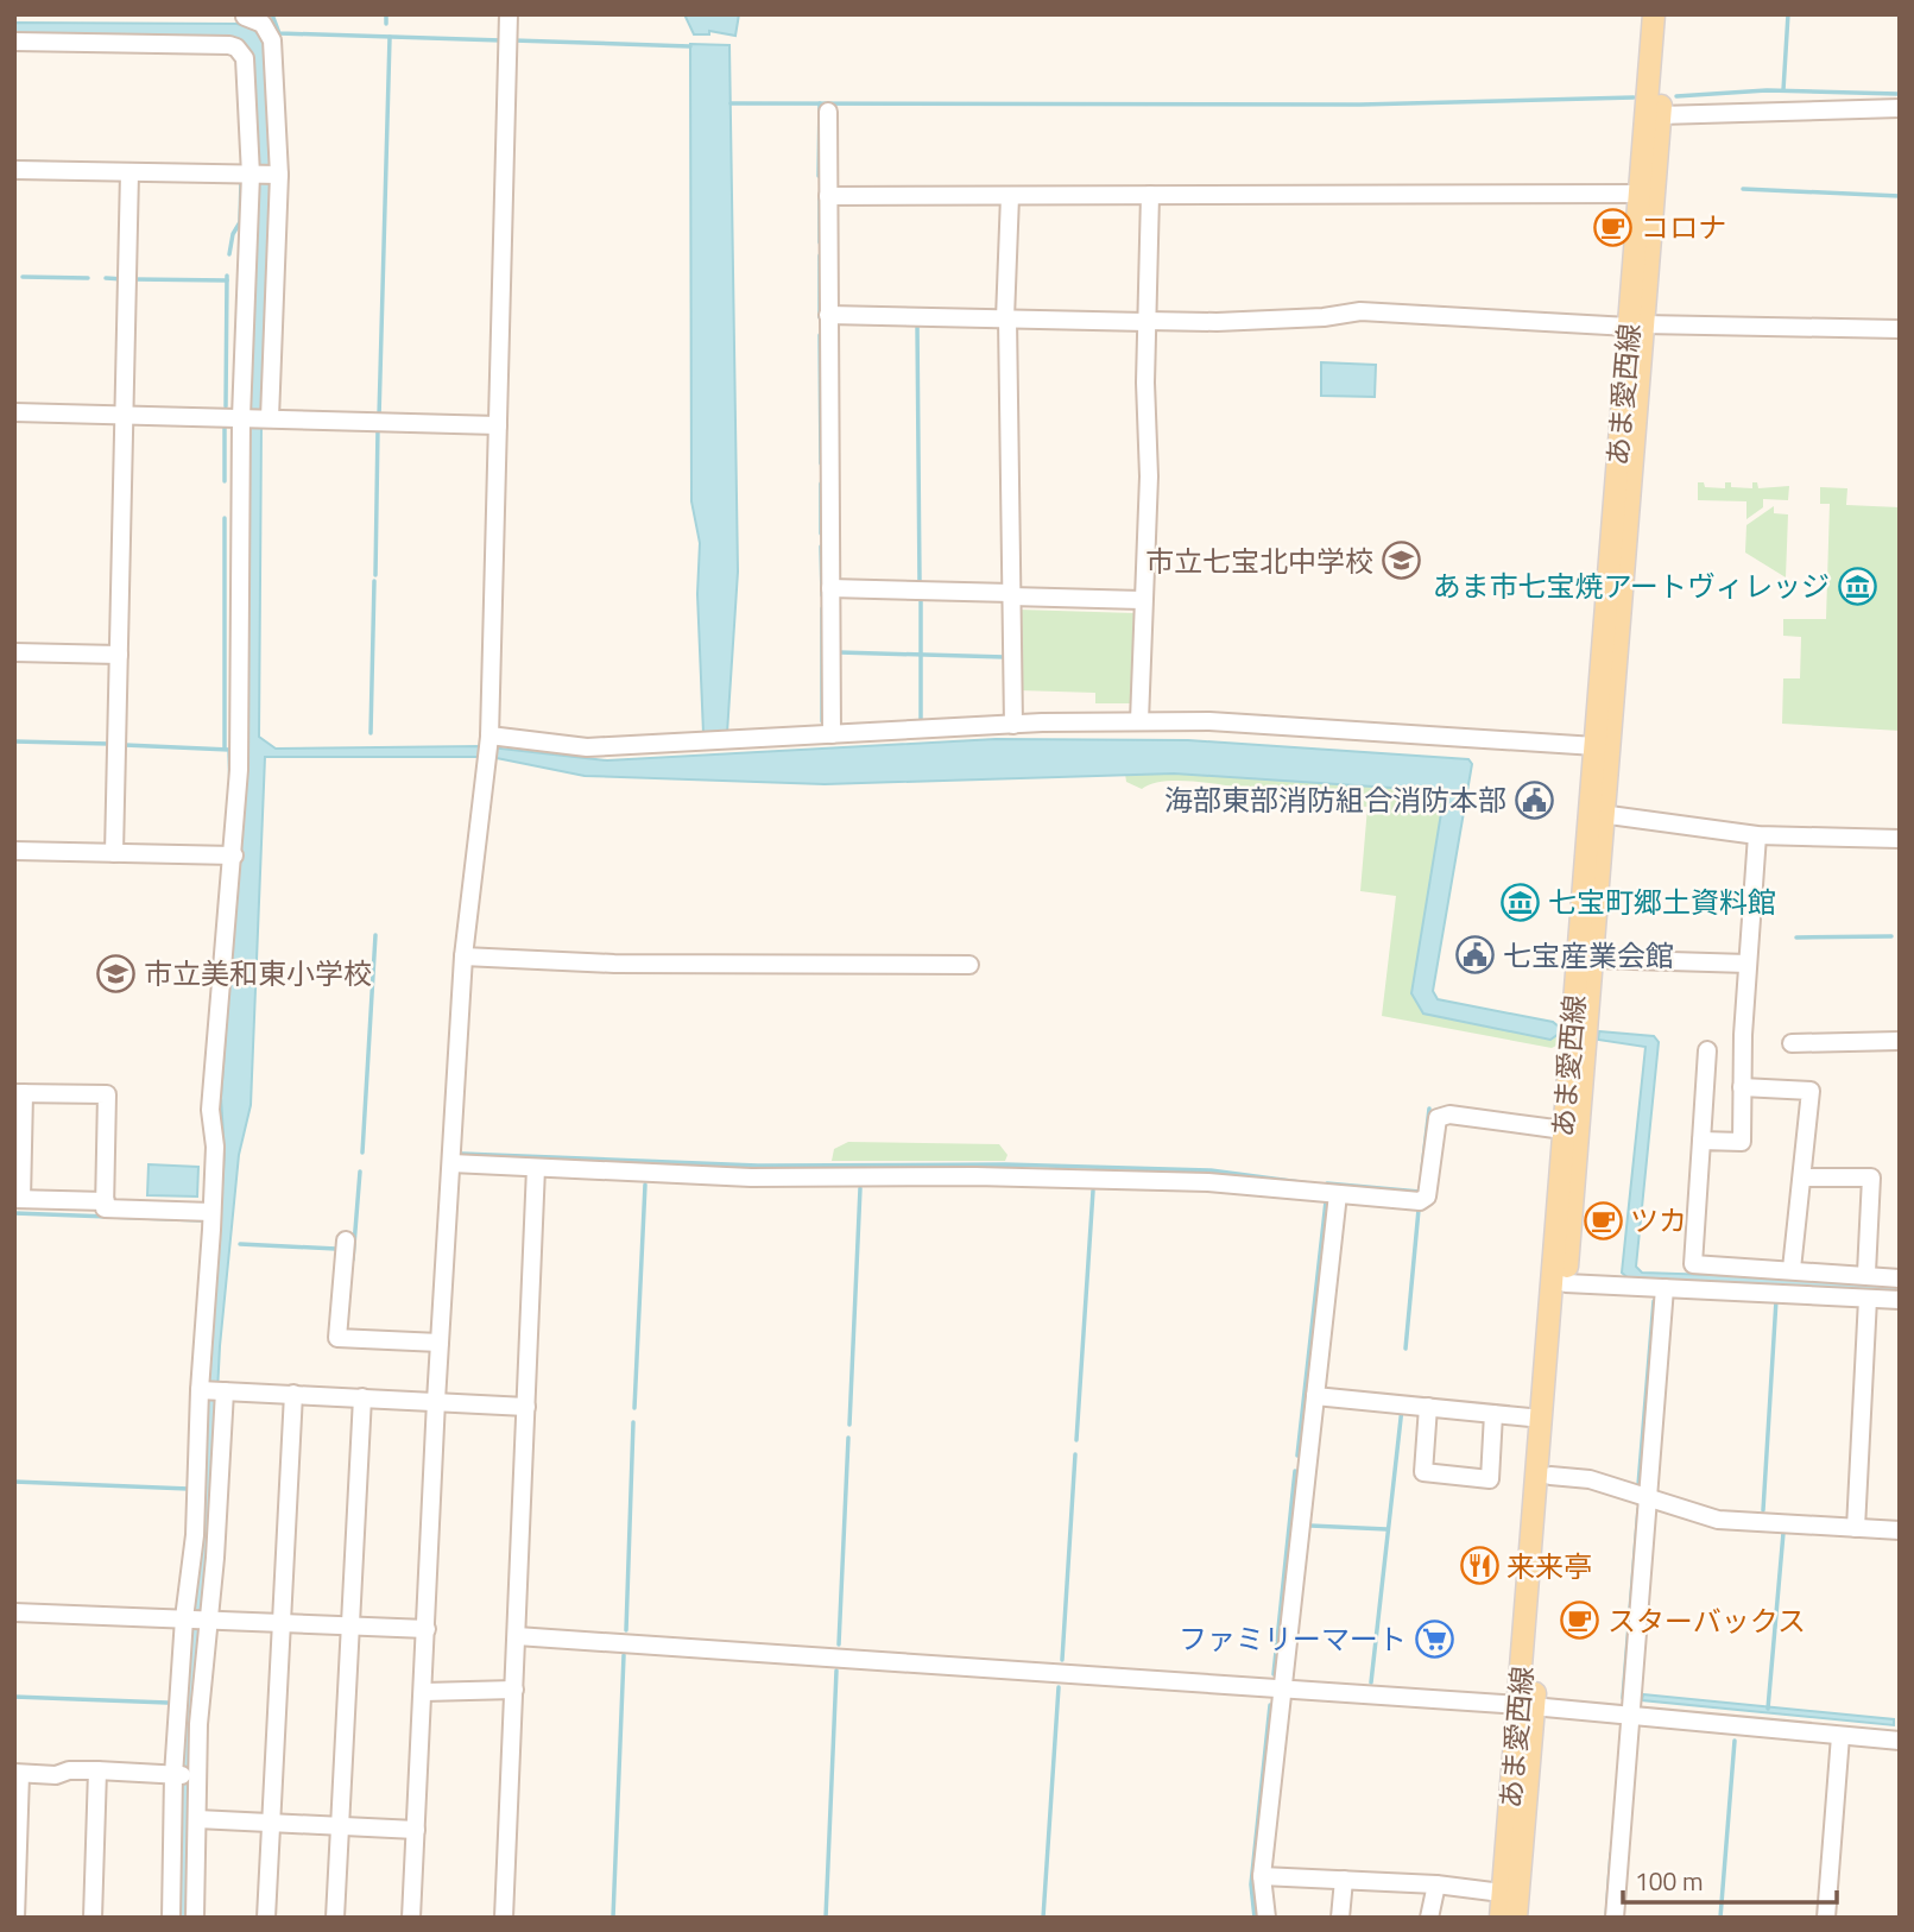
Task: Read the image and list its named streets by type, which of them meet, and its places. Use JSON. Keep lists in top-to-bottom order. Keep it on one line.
{"streets":{"main road":["あま愛西線"]},"places":{"cafe":["コロナ","ツカ","スターバックス"],"school or university":["市立七宝北中学校","市立美和東小学校"],"museum":["あま市七宝焼アートヴィレッジ","七宝町郷土資料館"],"public building":["海部東部消防組合消防本部","七宝産業会館"],"restaurant":["来来亭"],"supermarket":["ファミリーマート"]},"scale_bar":"100 m"}
